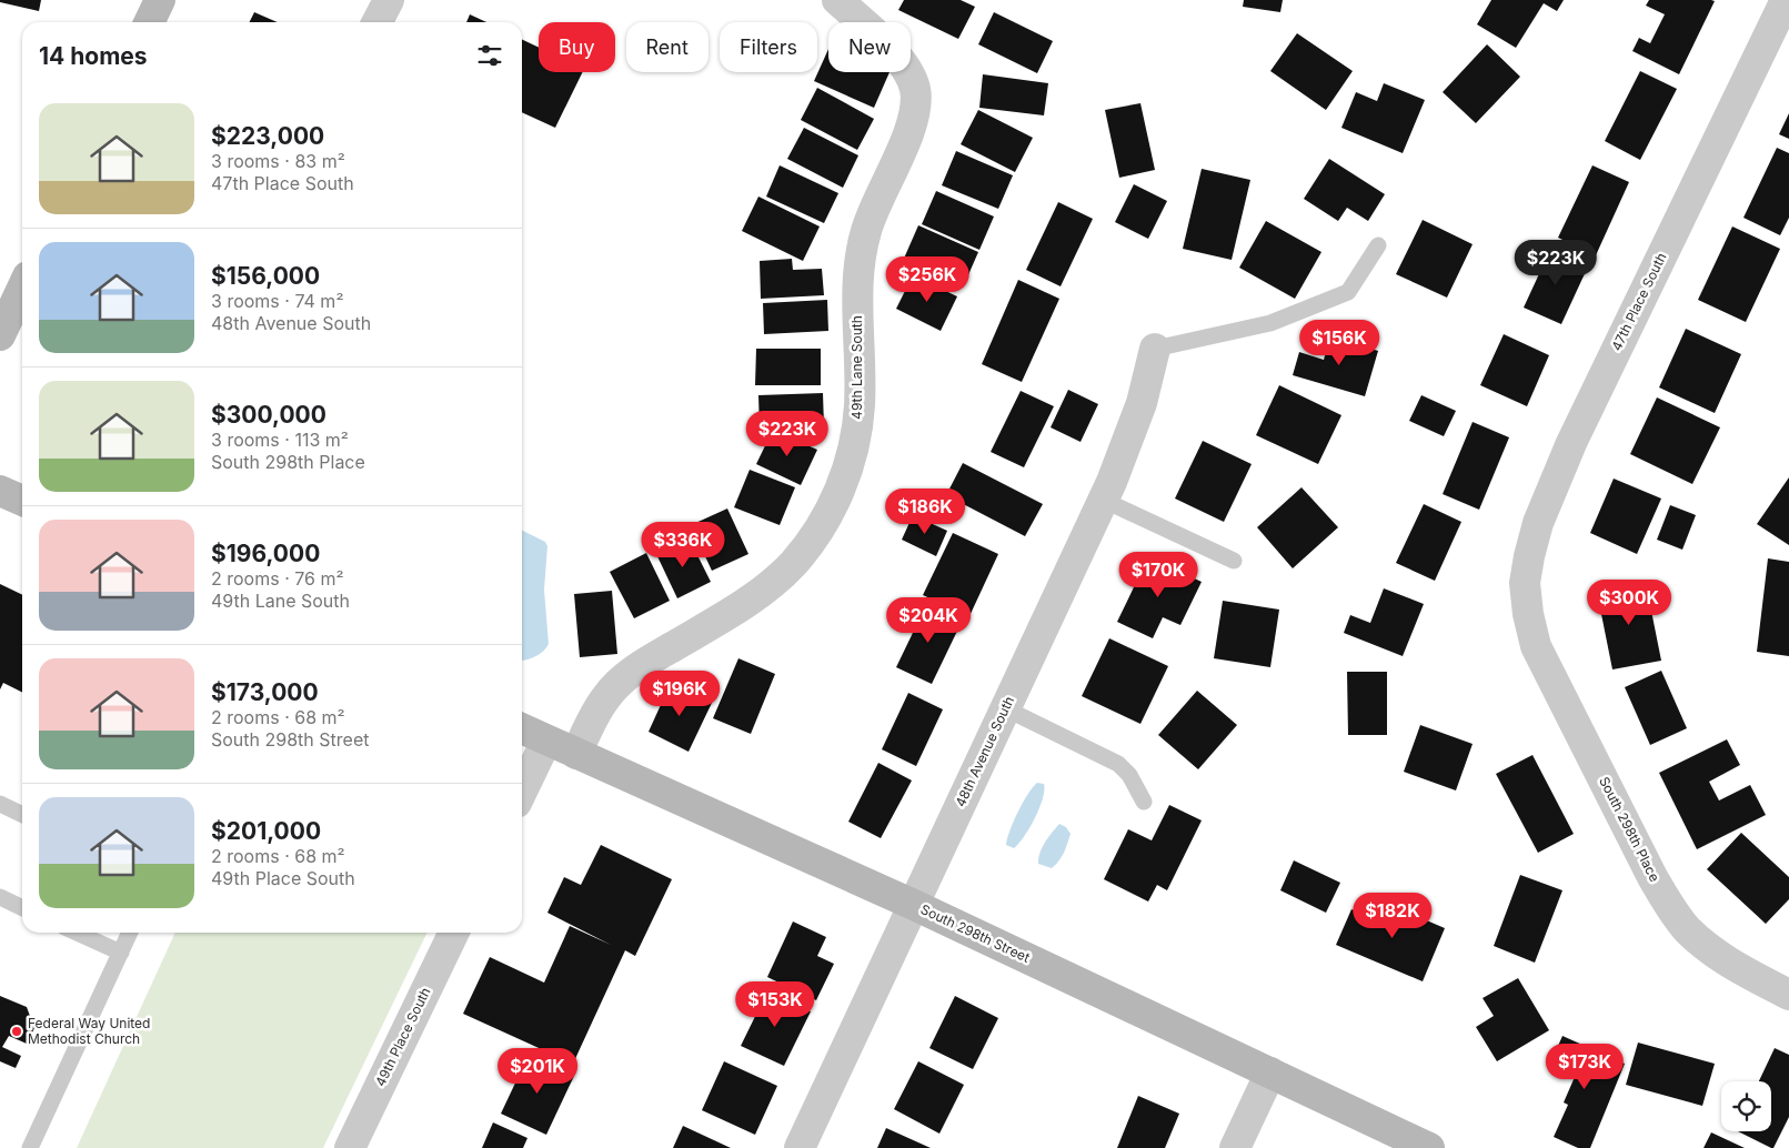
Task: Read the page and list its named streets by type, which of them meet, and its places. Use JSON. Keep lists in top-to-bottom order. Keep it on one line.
{"streets":{"street":["47th Place South","49th Lane South","48th Avenue South","South 298th Place","South 298th Street","49th Place South"]},"crossings":[["47th Place South","South 298th Place"],["49th Lane South","South 298th Street"],["48th Avenue South","South 298th Street"]],"places":["Federal Way United Methodist Church"],"page":{"chip":["Buy","Rent","Filters","New"],"heading":"14 homes","list":[{"name":"$223,000","note":"3 rooms · 83 m² · 47th Place South"},{"name":"$156,000","note":"3 rooms · 74 m² · 48th Avenue South"},{"name":"$300,000","note":"3 rooms · 113 m² · South 298th Place"},{"name":"$196,000","note":"2 rooms · 76 m² · 49th Lane South"},{"name":"$173,000","note":"2 rooms · 68 m² · South 298th Street"},{"name":"$201,000","note":"2 rooms · 68 m² · 49th Place South"}],"price":["$223K","$256K","$156K","$223K","$186K","$336K","$170K","$300K","$204K","$196K","$182K","$153K","$173K","$201K"]}}
